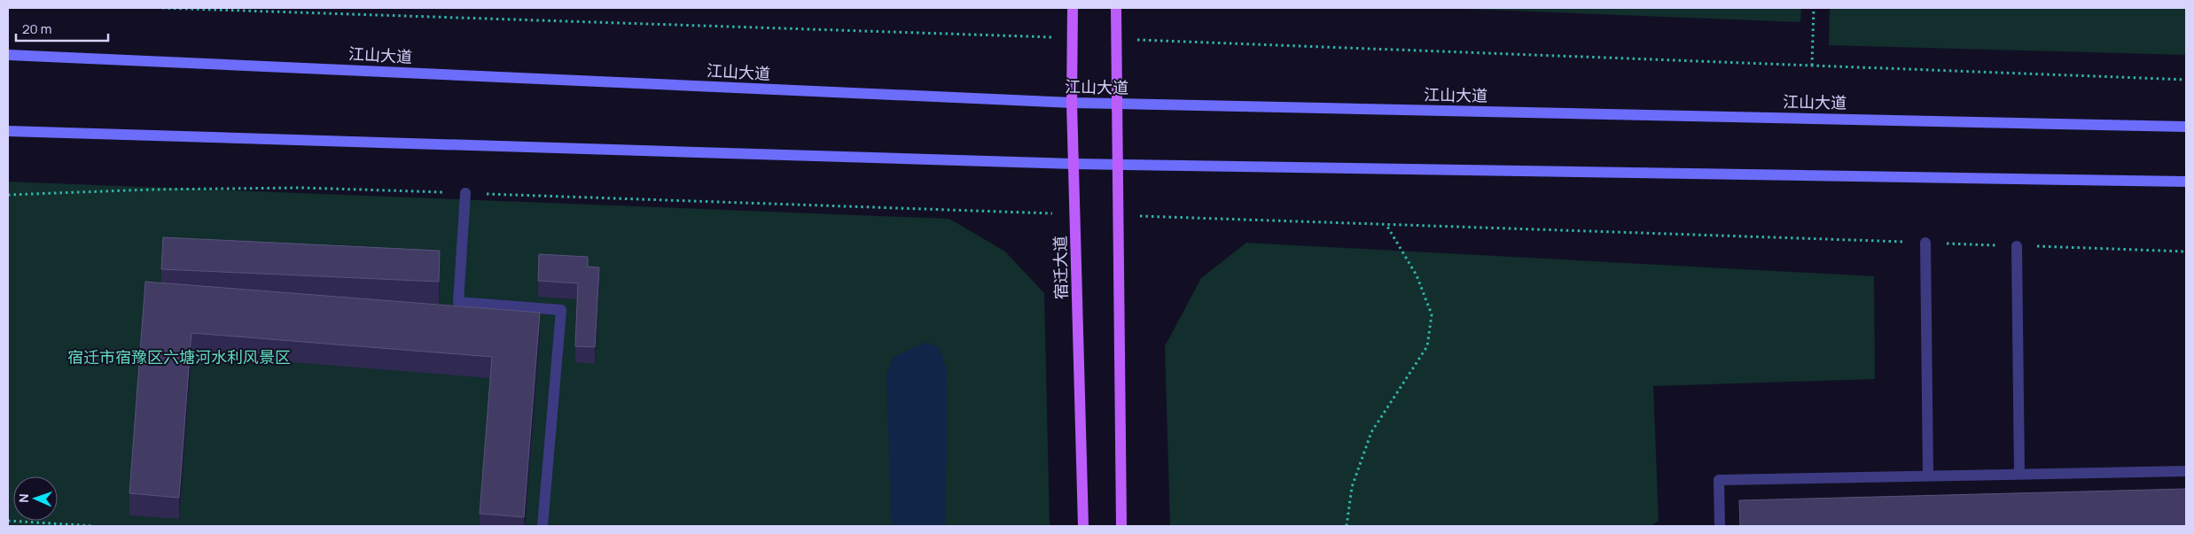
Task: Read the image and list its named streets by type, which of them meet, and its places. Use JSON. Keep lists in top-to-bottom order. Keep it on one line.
{"streets":{"main road":["江山大道","宿迁大道"]},"crossings":[["江山大道","宿迁大道"]],"parks":["宿迁市宿豫区六塘河水利风景区"],"scale_bar":"20 m","north":"left"}
